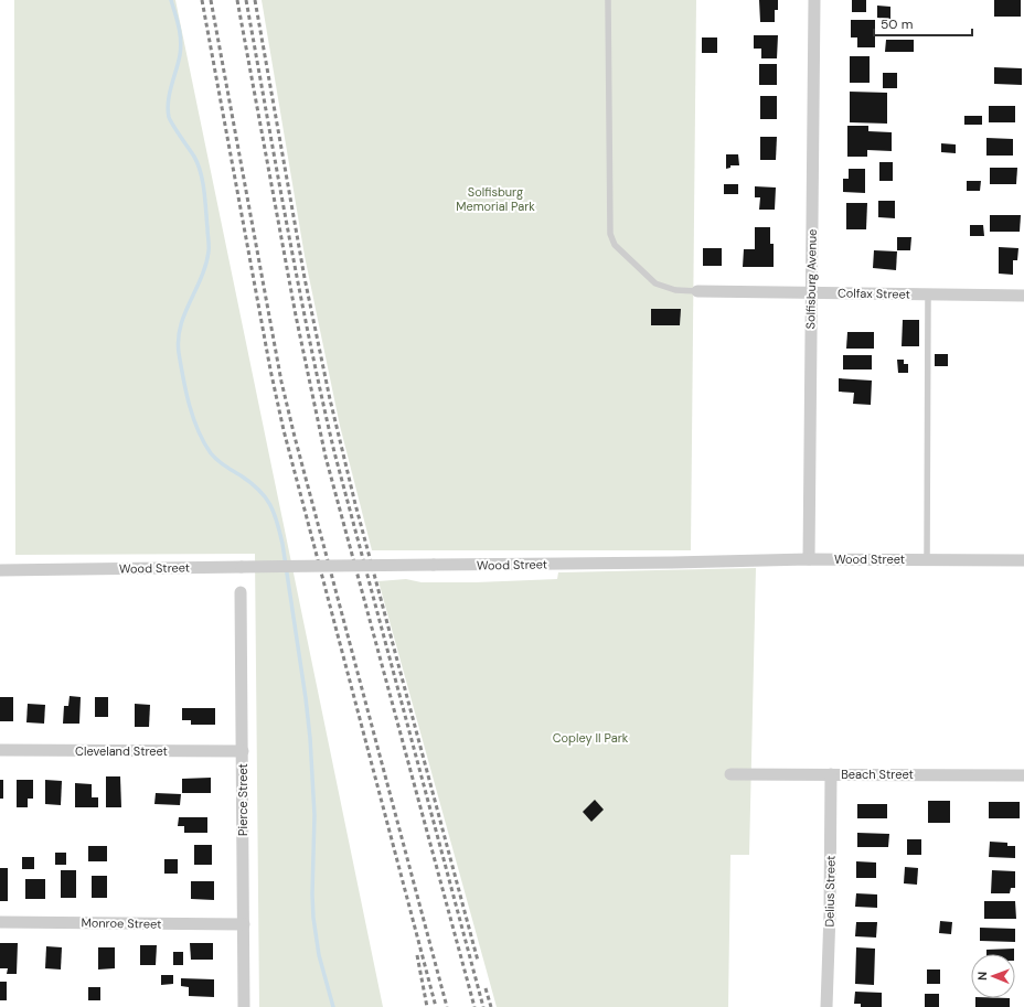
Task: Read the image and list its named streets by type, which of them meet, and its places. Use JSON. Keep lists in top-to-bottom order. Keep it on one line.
{"streets":{"street":["Solfisburg Avenue","Colfax Street","Wood Street","Cleveland Street","Beach Street","Pierce Street","Delius Street","Monroe Street"]},"crossings":[["Solfisburg Avenue","Colfax Street"],["Solfisburg Avenue","Wood Street"],["Cleveland Street","Pierce Street"],["Beach Street","Delius Street"],["Pierce Street","Monroe Street"]],"parks":["Solfisburg Memorial Park","Copley II Park"],"scale_bar":"50 m","north":"left"}
